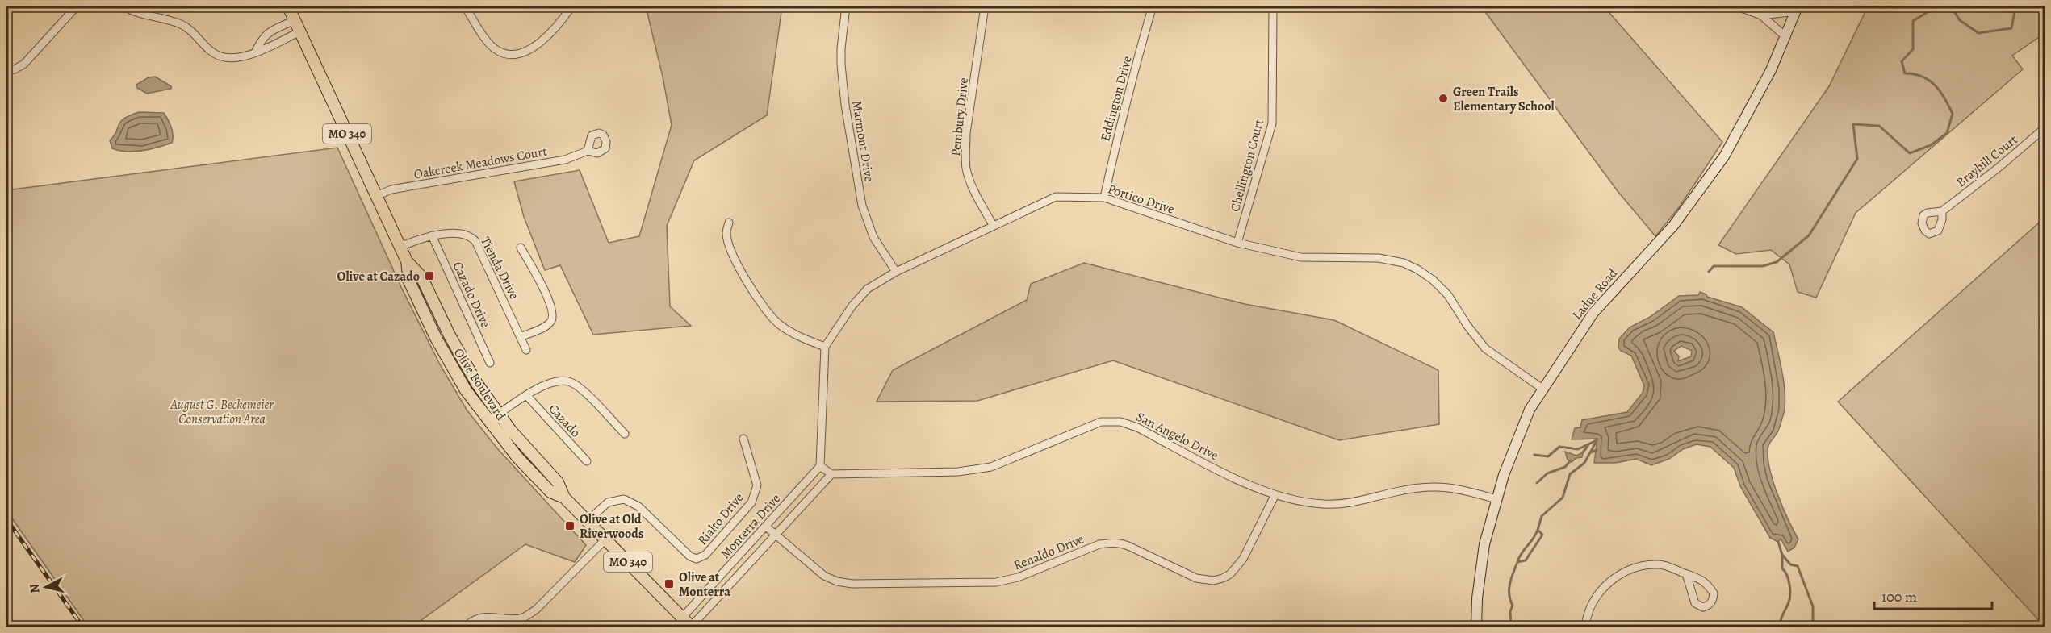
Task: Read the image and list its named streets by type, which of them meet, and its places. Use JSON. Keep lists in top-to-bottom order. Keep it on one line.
{"streets":{"main road":["MO 340","Ladue Road","Olive Boulevard"],"street":["Eddington Drive","Pembury Drive","Marmont Drive","Brayhill Court","Oakcreek Meadows Court","Chellington Court","Portico Drive","Tienda Drive","Cazado Drive","Cazado","San Angelo Drive","Rialto Drive","Monterra Drive","Renaldo Drive"]},"crossings":[["Eddington Drive","Portico Drive"],["Pembury Drive","Portico Drive"],["Marmont Drive","Portico Drive"],["Oakcreek Meadows Court","Olive Boulevard"],["Chellington Court","Portico Drive"],["Portico Drive","Ladue Road"],["Tienda Drive","Cazado Drive"],["Tienda Drive","Olive Boulevard"],["Ladue Road","San Angelo Drive"],["Olive Boulevard","Rialto Drive"],["Olive Boulevard","Monterra Drive"],["San Angelo Drive","Monterra Drive"],["San Angelo Drive","Renaldo Drive"],["Monterra Drive","Renaldo Drive"]],"parks":["August G. Beckemeier Conservation Area"],"places":{"other":["Green Trails Elementary School"],"transit":["Olive at Cazado","Olive at Old Riverwoods","Olive at Monterra"]},"scale_bar":"100 m","north":"left"}
